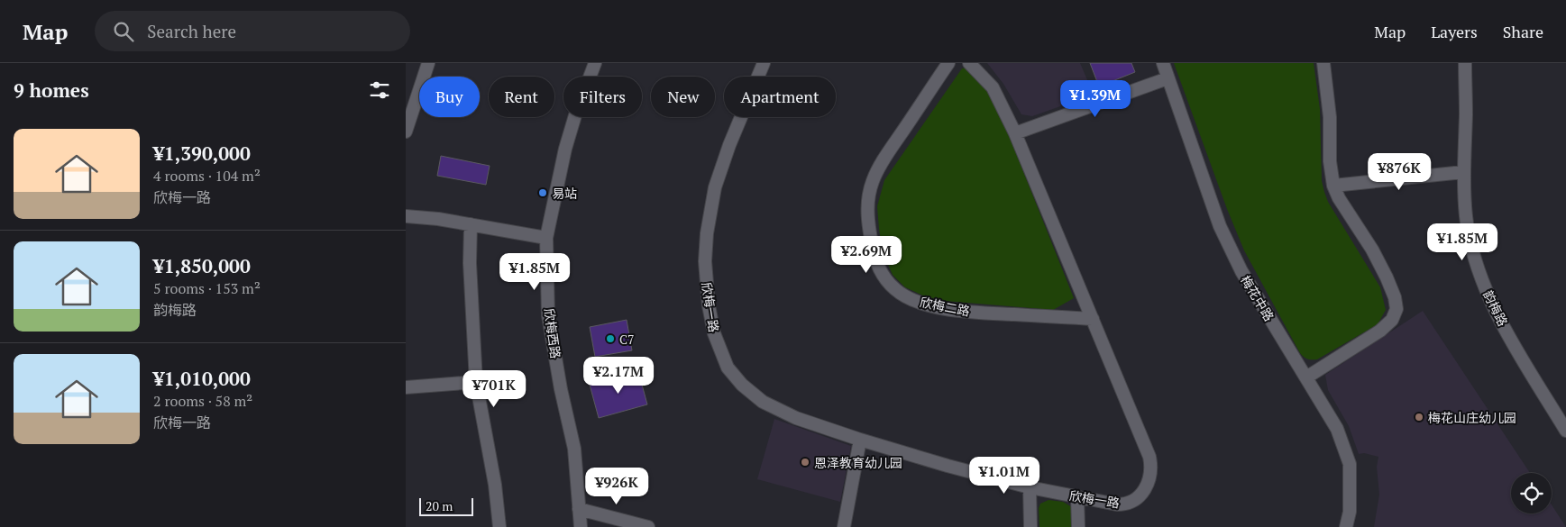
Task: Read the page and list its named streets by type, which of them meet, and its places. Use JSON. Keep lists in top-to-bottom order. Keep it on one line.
{"streets":{"street":["梅花中路","欣梅二路","欣梅一路","韵梅路","欣梅西路"]},"crossings":[["欣梅二路","欣梅一路"]],"places":["易站","C7","梅花山庄幼儿园","恩泽教育幼儿园"],"scale_bar":"20 m","page":{"header":"Map","search":"Search here","nav":["Map","Layers","Share"],"heading":"9 homes","chip":["Buy","Rent","Filters","New","Apartment"],"price":["¥1.39M","¥876K","¥1.85M","¥2.69M","¥1.85M","¥2.17M","¥701K","¥1.01M","¥926K"],"list":[{"name":"¥1,390,000","note":"4 rooms · 104 m² · 欣梅一路"},{"name":"¥1,850,000","note":"5 rooms · 153 m² · 韵梅路"},{"name":"¥1,010,000","note":"2 rooms · 58 m² · 欣梅一路"}],"scale":"20 m"}}
